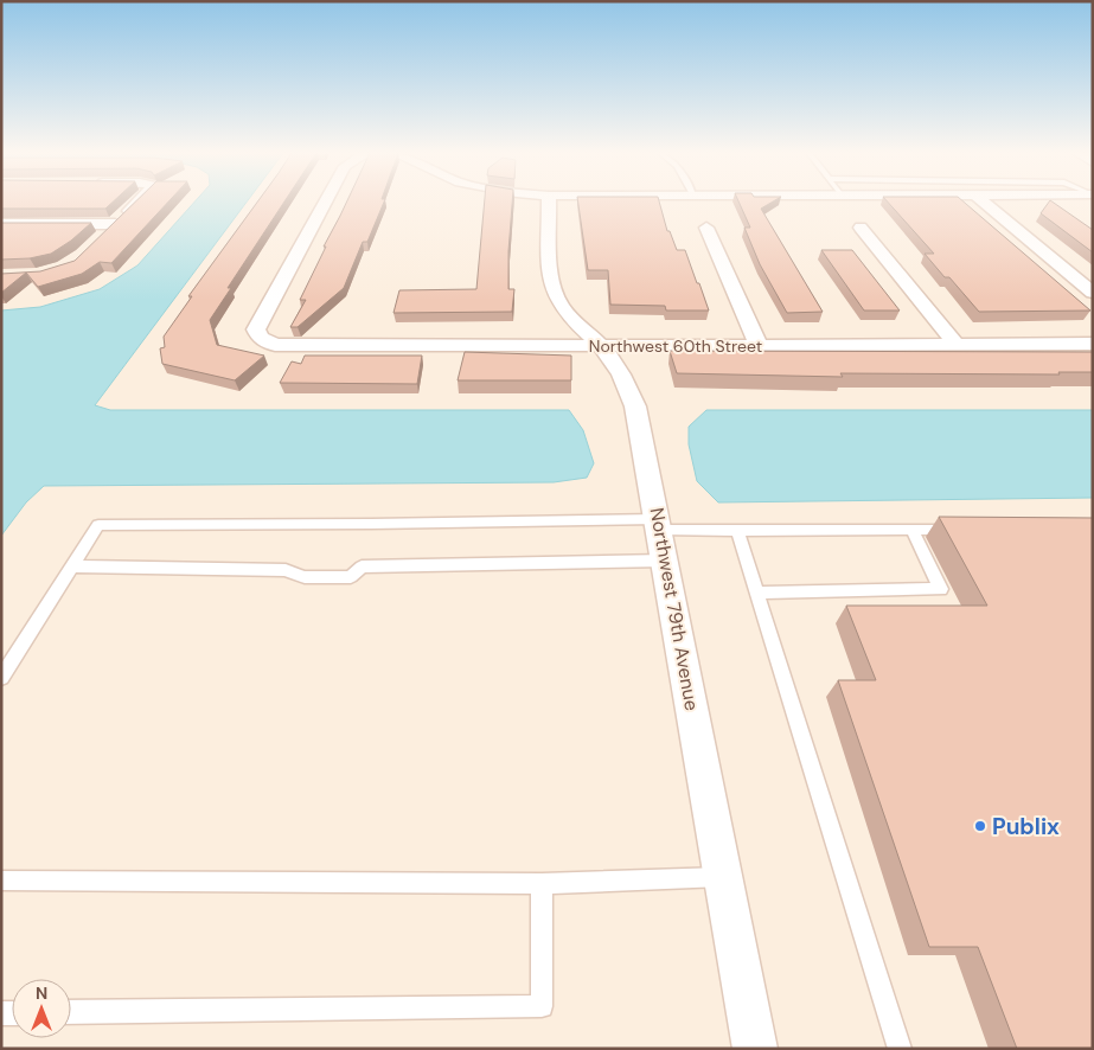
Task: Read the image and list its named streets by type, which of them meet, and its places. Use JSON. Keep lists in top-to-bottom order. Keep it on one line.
{"streets":{"street":["Northwest 60th Street","Northwest 79th Avenue"]},"crossings":[["Northwest 60th Street","Northwest 79th Avenue"]],"places":["Publix"],"north":"top"}
